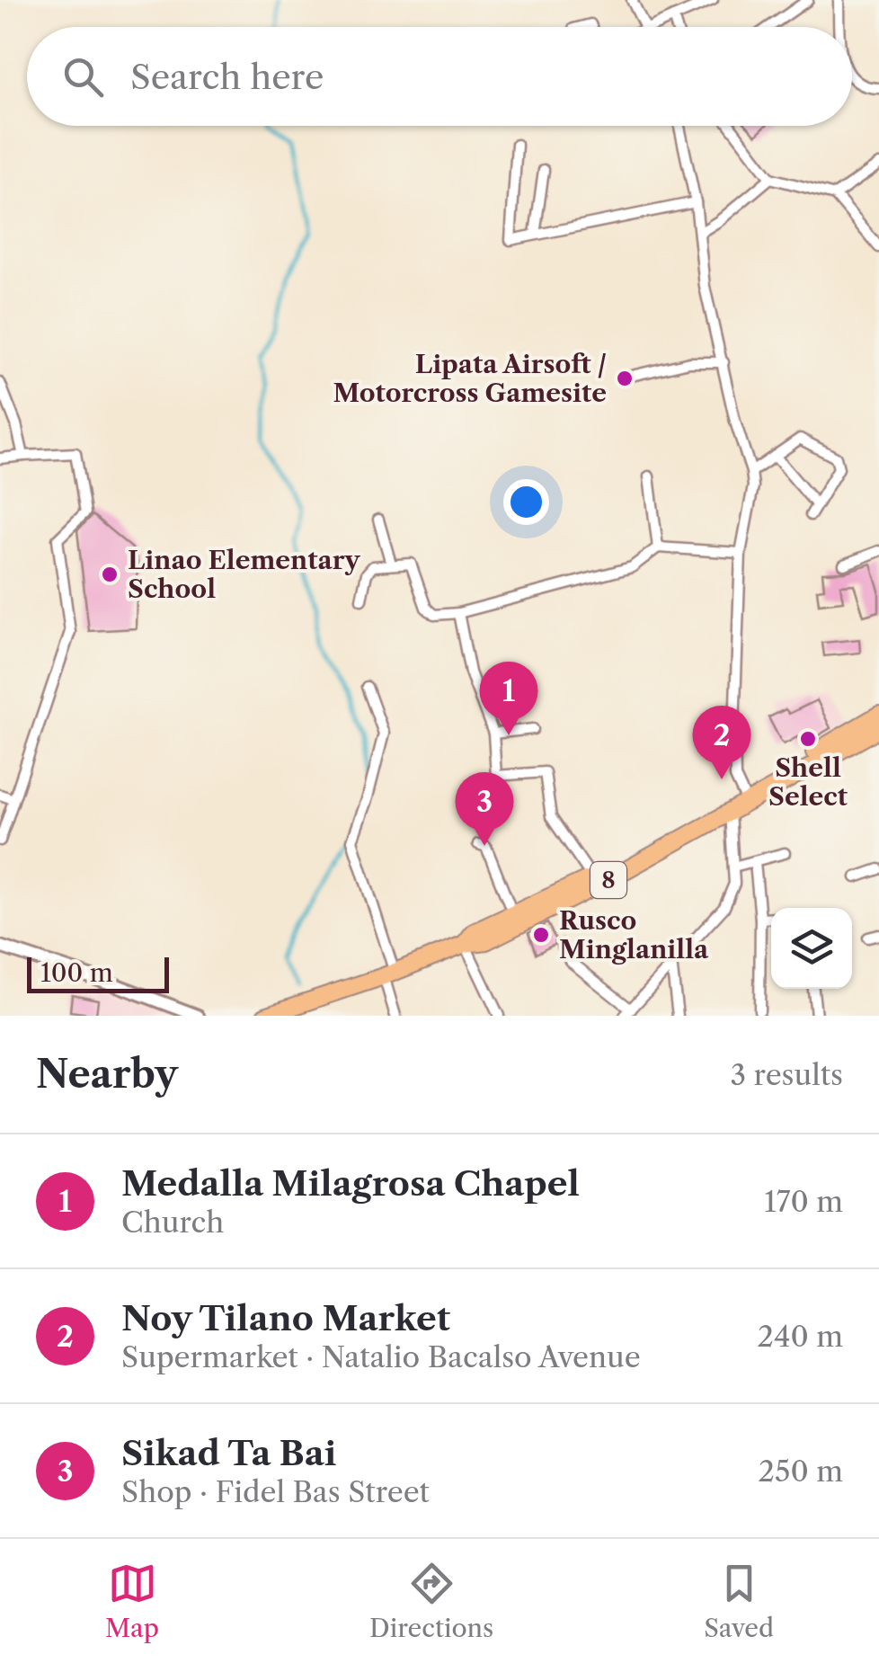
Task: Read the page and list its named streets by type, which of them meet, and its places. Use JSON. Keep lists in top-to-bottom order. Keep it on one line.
{"streets":{"highway":["8"]},"places":["Lipata Airsoft / Motorcross Gamesite","Linao Elementary School","Shell Select","Rusco Minglanilla"],"scale_bar":"100 m","page":{"search":"Search here","pins":["1","2","3"],"scale":"100 m","heading":["Nearby","3 results"],"list":[{"mark":"1","name":"Medalla Milagrosa Chapel","note":"Church","value":"170 m"},{"mark":"2","name":"Noy Tilano Market","note":"Supermarket · Natalio Bacalso Avenue","value":"240 m"},{"mark":"3","name":"Sikad Ta Bai","note":"Shop · Fidel Bas Street","value":"250 m"}],"nav":["Map","Directions","Saved"]}}
